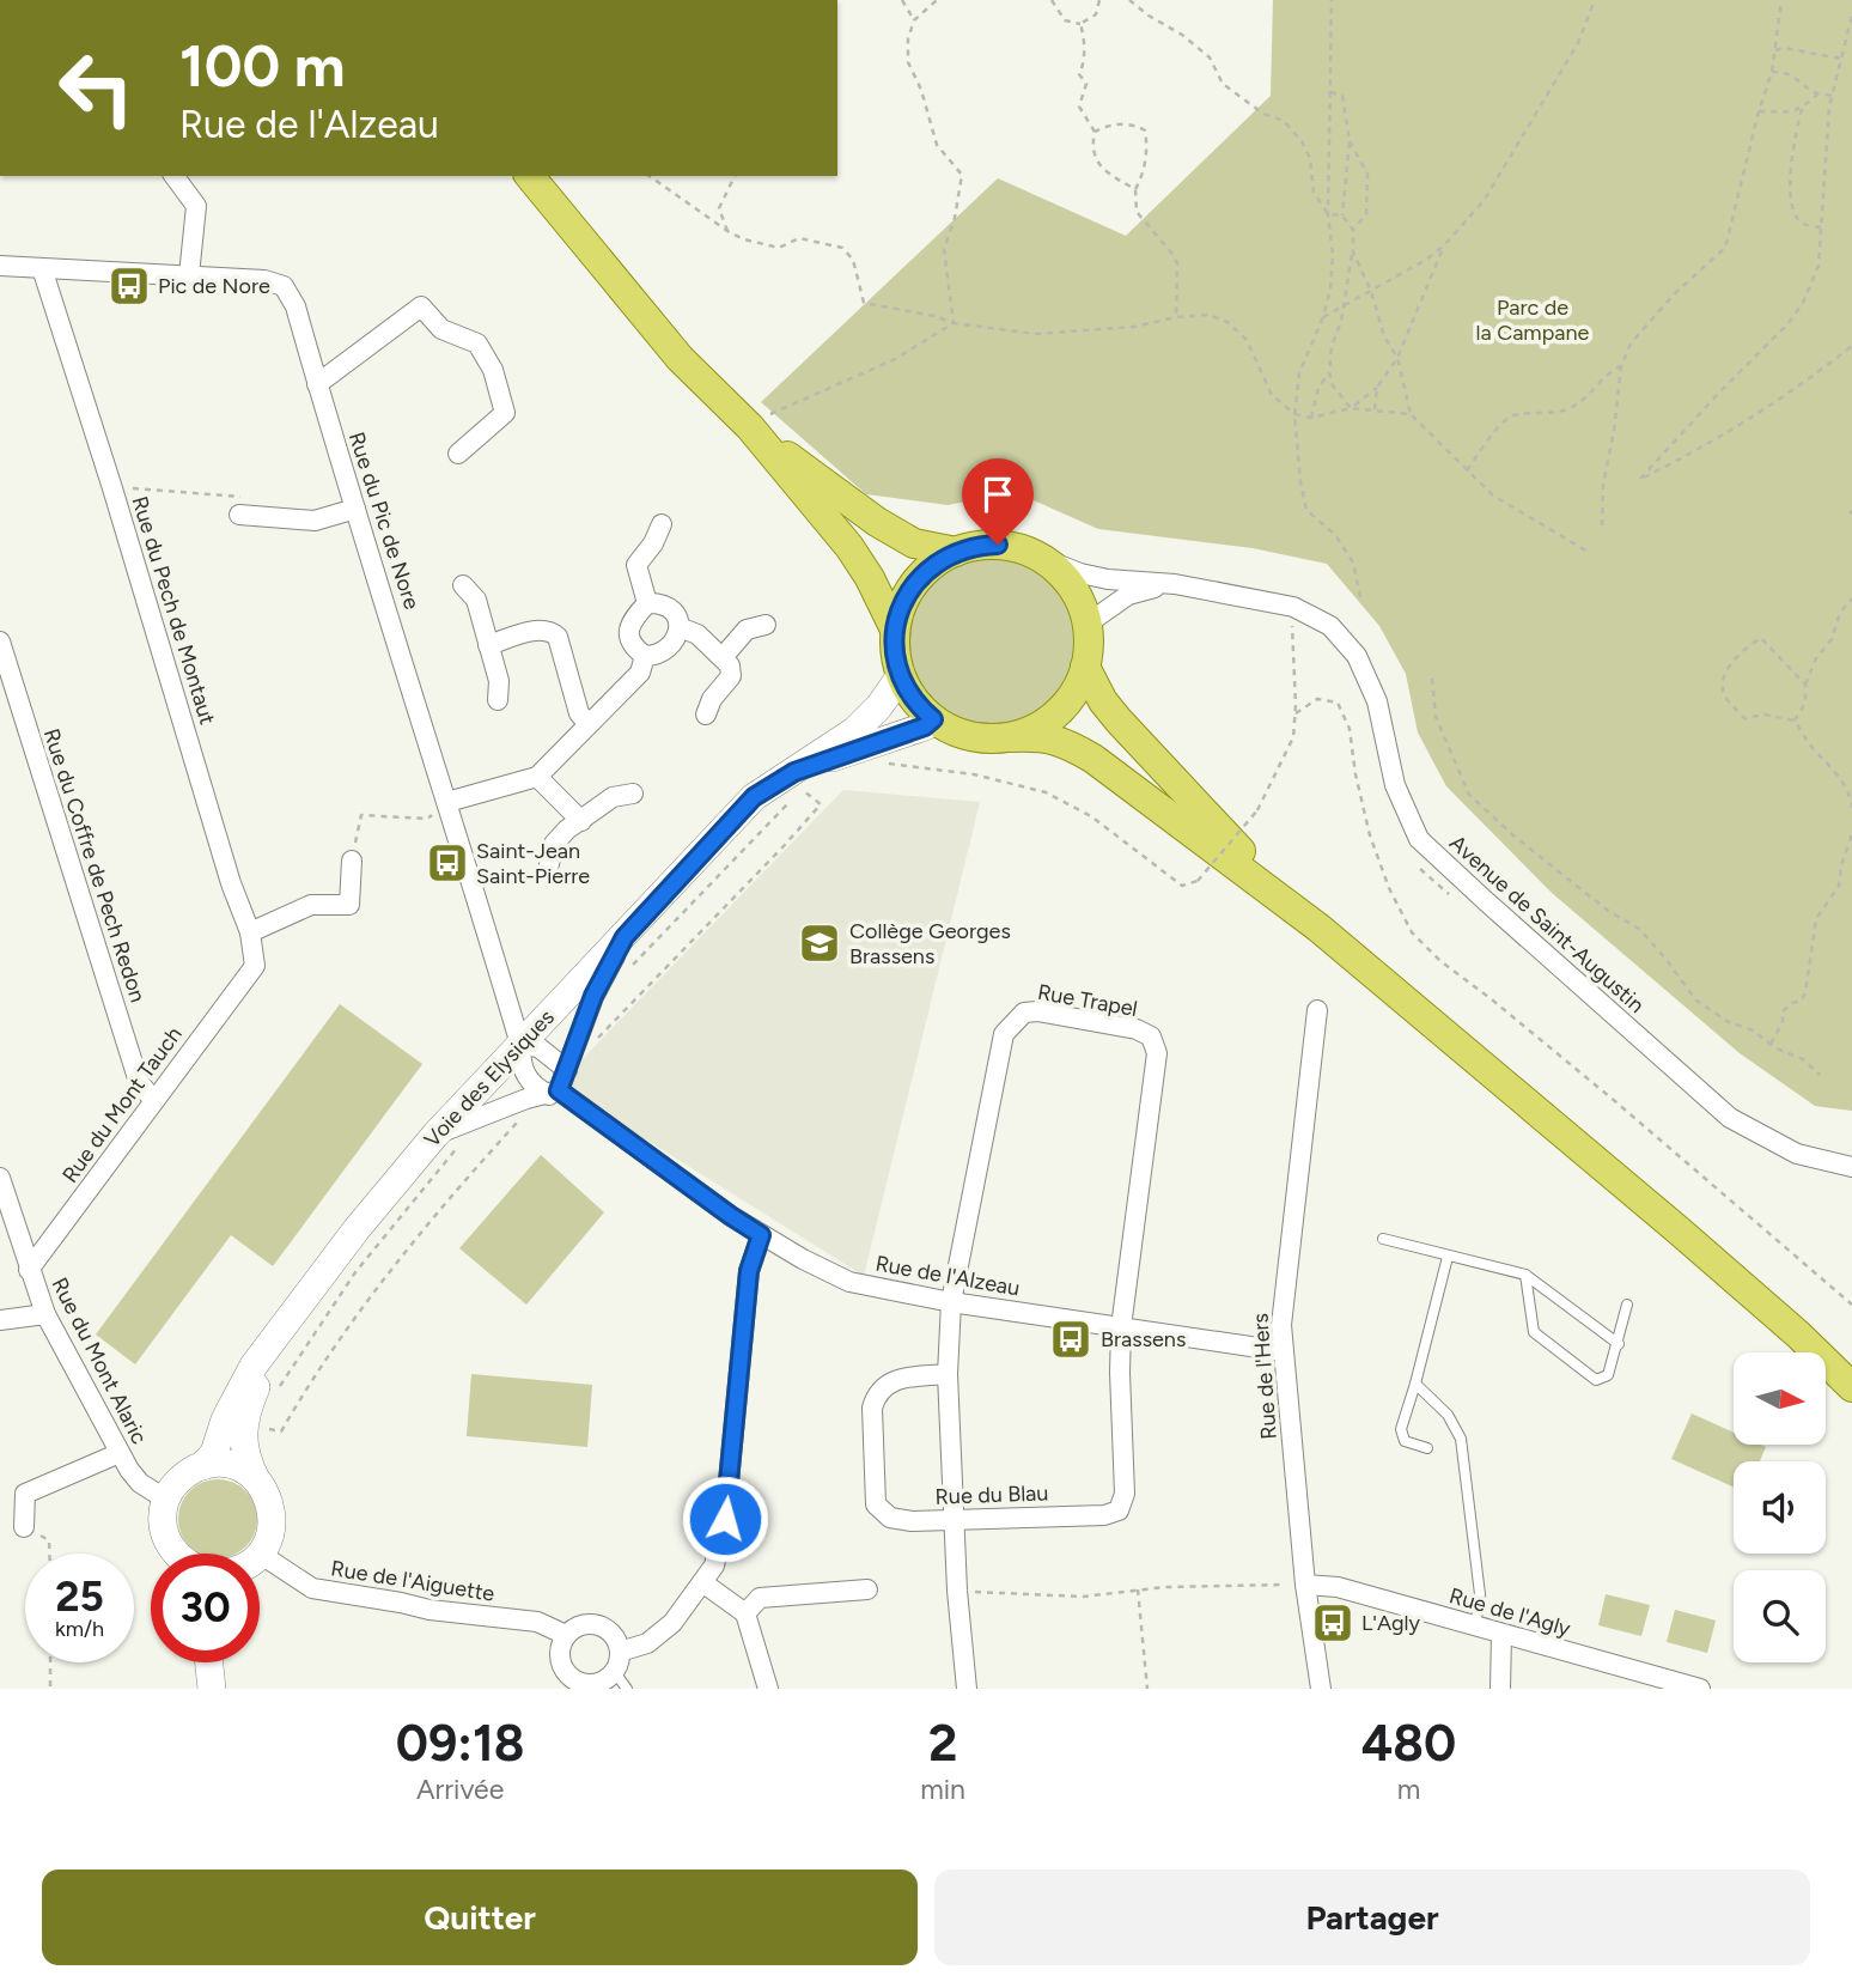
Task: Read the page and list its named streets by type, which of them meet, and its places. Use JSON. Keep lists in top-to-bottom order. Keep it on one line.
{"streets":{"street":["Rue du Pic de Nore","Rue du Pech de Montaut","Rue du Coffre de Pech Redon","Avenue de Saint-Augustin","Rue Trapel","Voie des Elysiques","Rue du Mont Tauch","Rue de l'Alzeau","Rue du Mont Alaric","Rue de l'Hers","Rue du Blau","Rue de l'Aiguette","Rue de l'Agly"]},"crossings":[["Rue du Pic de Nore","Rue du Pech de Montaut"],["Rue du Pic de Nore","Voie des Elysiques"],["Rue du Pic de Nore","Rue de l'Alzeau"],["Rue du Pech de Montaut","Rue du Mont Tauch"],["Rue du Coffre de Pech Redon","Rue du Mont Tauch"],["Avenue de Saint-Augustin","Voie des Elysiques"],["Rue Trapel","Rue de l'Alzeau"],["Rue Trapel","Rue du Blau"],["Voie des Elysiques","Rue de l'Alzeau"],["Voie des Elysiques","Rue du Mont Alaric"],["Voie des Elysiques","Rue de l'Aiguette"],["Rue du Mont Tauch","Rue du Mont Alaric"],["Rue de l'Alzeau","Rue de l'Hers"],["Rue de l'Alzeau","Rue du Blau"],["Rue de l'Hers","Rue de l'Agly"]],"parks":["Parc de la Campane"],"places":{"bus stop":["Pic de Nore","Saint-Jean Saint-Pierre","Brassens","L'Agly"],"school or university":["Collège Georges Brassens"]},"north":"right","page":{"turn":["100 m","Rue de l'Alzeau"],"speed":"25 km/h","limit":"30","eta":["09:18","Arrivée","2","min","480","m"],"buttons":["Quitter","Partager"]}}
